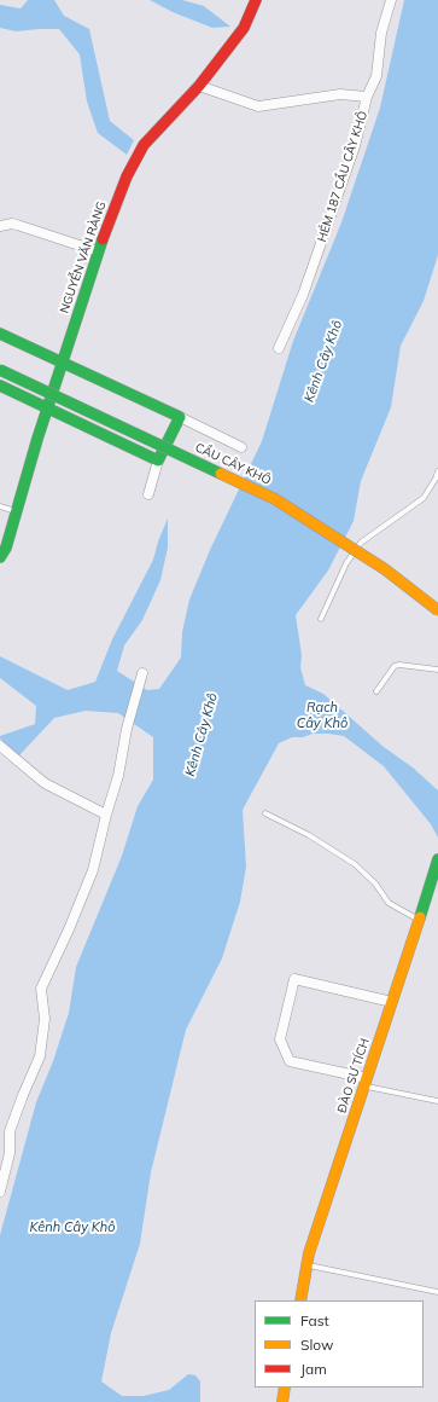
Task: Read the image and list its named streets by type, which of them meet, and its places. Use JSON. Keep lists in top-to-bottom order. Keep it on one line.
{"streets":{"main road":["NGUYỄN VĂN RÀNG","CẦU CÂY KHÔ","ĐÀO SƯ TÍCH"],"street":["HẺM 187 CẦU CÂY KHÔ"]},"water":["Kênh Cây Khô","Rạch Cây Khô"],"legend":["Fast","Slow","Jam"]}
